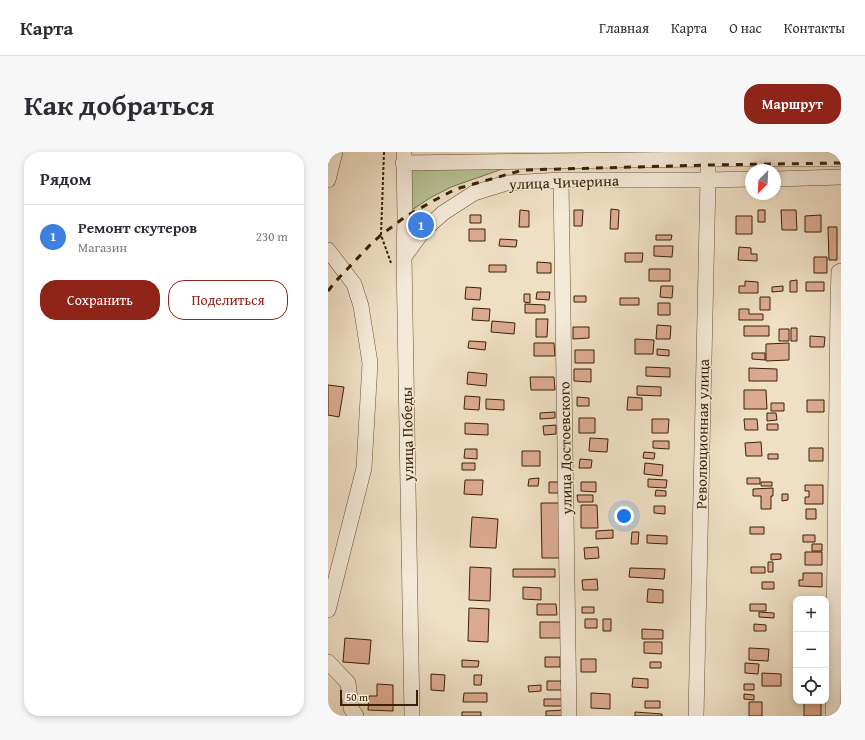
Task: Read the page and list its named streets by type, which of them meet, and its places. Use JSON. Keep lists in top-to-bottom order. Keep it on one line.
{"streets":{"street":["улица Чичерина","улица Победы","Революционная улица","улица Достоевского"]},"crossings":[["улица Чичерина","улица Победы"],["улица Чичерина","Революционная улица"],["улица Чичерина","улица Достоевского"]],"scale_bar":"50 m","north":"bottom left","page":{"header":"Карта","nav":["Главная","Карта","О нас","Контакты"],"title":"Как добраться","buttons":["Маршрут",["Сохранить","Поделиться"]],"heading":"Рядом","list":[{"mark":"1","name":"Ремонт скутеров","note":"Магазин","value":"230 m"}],"pins":"1","map_buttons":["+","−"],"scale":"50 m"}}
